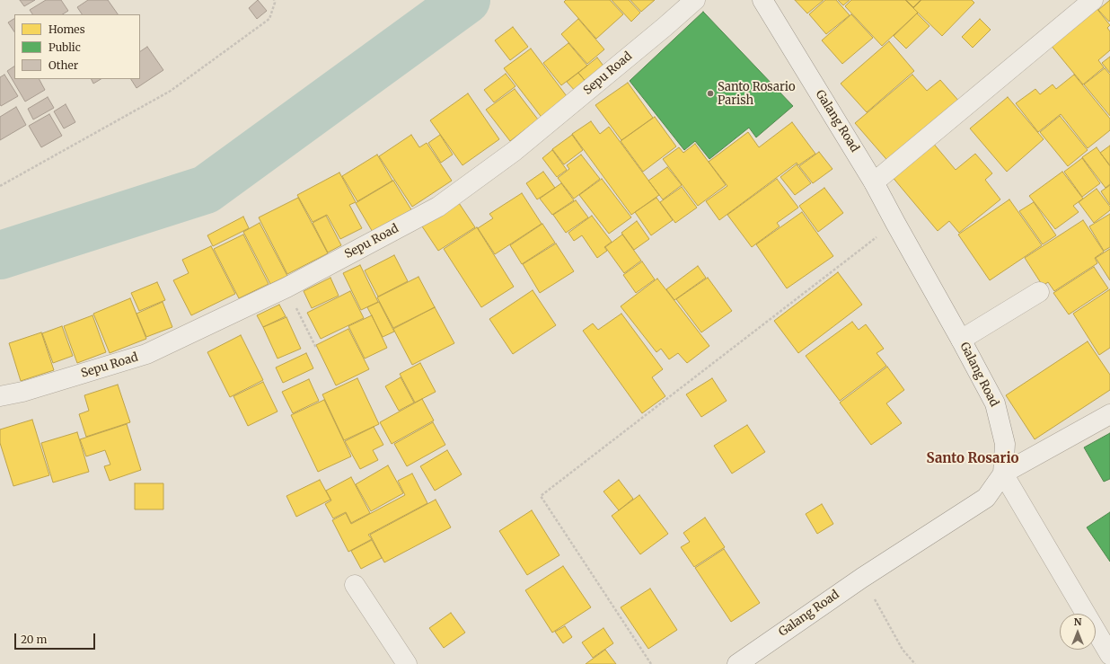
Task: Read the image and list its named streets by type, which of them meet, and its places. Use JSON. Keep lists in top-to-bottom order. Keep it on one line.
{"streets":{"street":["Sepu Road","Galang Road"]},"districts":["Santo Rosario"],"places":["Santo Rosario Parish"],"legend":["Homes","Public","Other"],"scale_bar":"20 m","north":"top"}
